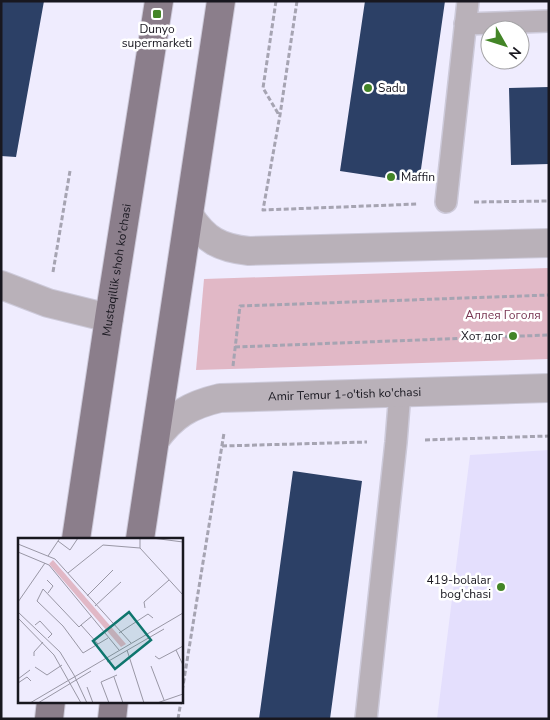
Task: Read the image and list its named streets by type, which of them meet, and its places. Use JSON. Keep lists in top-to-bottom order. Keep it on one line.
{"streets":{"main road":["Mustaqillik shoh ko'chasi"],"street":["Amir Temur 1-o'tish ko'chasi"]},"parks":["Аллея Гоголя"],"places":{"transit":["Dunyo supermarketi"],"other":["Sadu","Maffin","Хот дог","419-bolalar bog'chasi"]},"north":"bottom right"}
